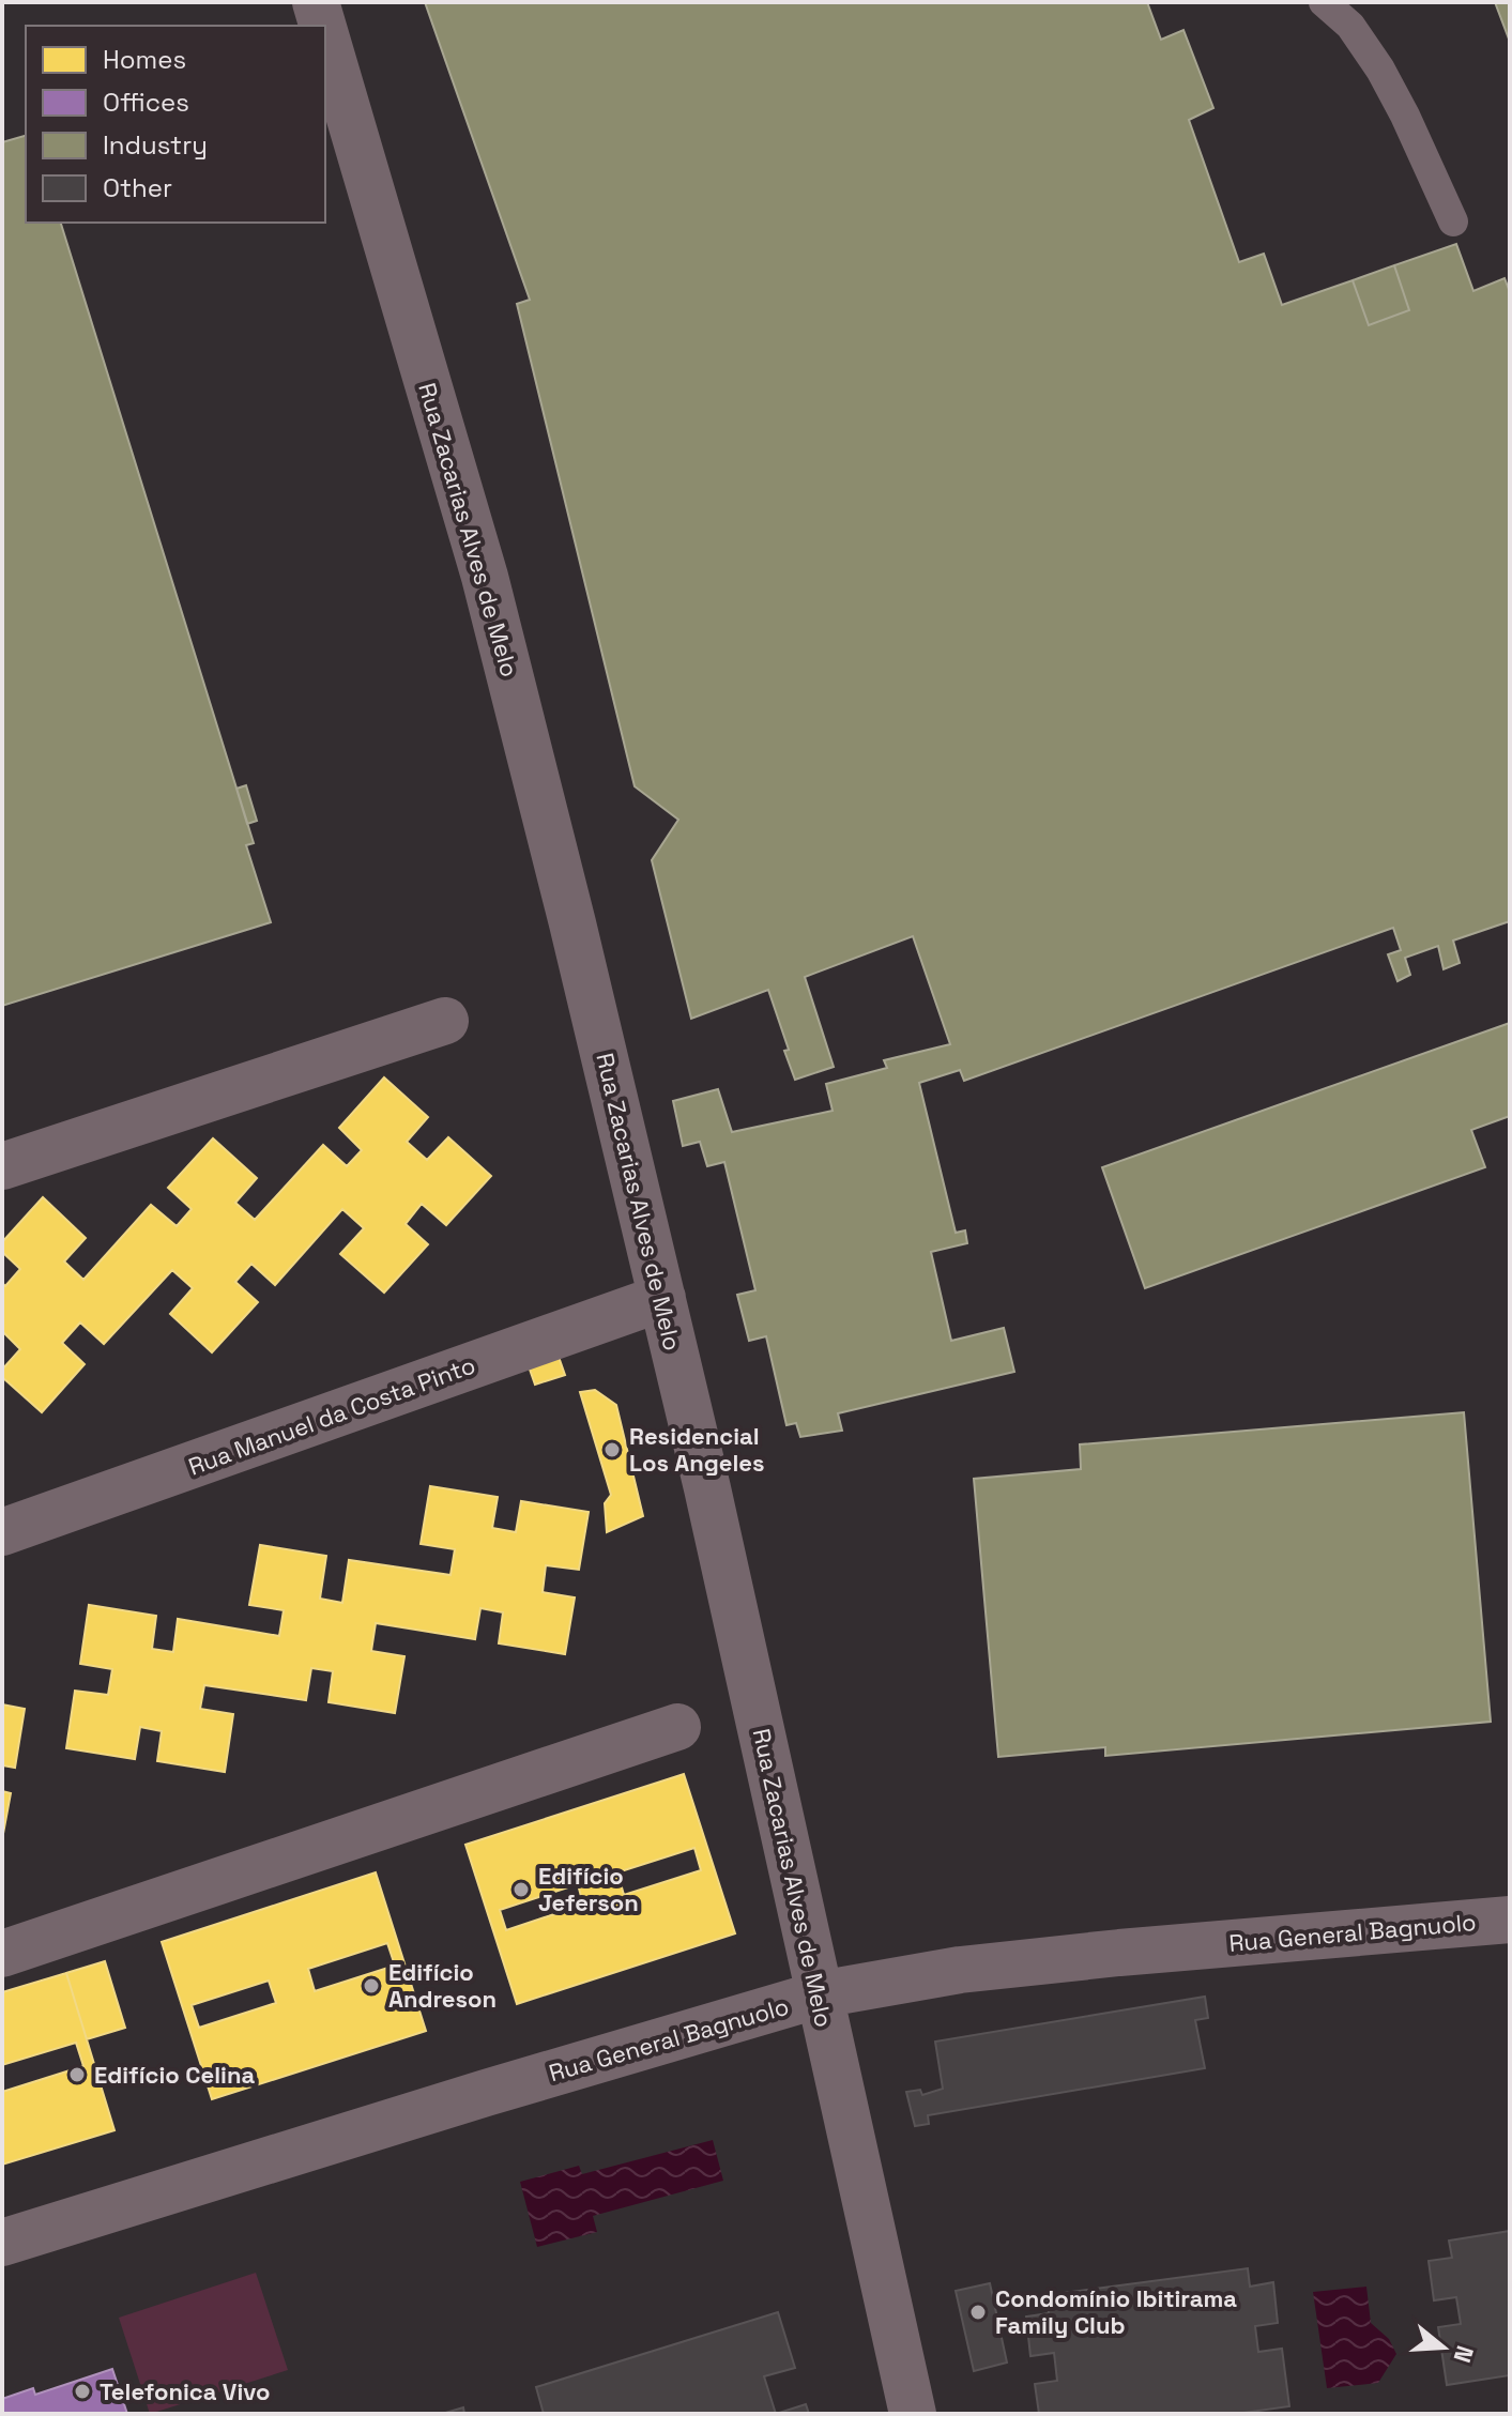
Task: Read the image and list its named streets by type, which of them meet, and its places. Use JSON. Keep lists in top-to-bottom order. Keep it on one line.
{"streets":{"street":["Rua Zacarias Alves de Melo","Rua Manuel da Costa Pinto","Rua General Bagnuolo"]},"crossings":[["Rua Zacarias Alves de Melo","Rua Manuel da Costa Pinto"],["Rua Zacarias Alves de Melo","Rua General Bagnuolo"]],"places":["Residencial Los Angeles","Edifício Jeferson","Edifício Andreson","Edifício Celina","Condomínio Ibitirama Family Club","Telefonica Vivo"],"legend":["Homes","Offices","Industry","Other"],"north":"right"}
